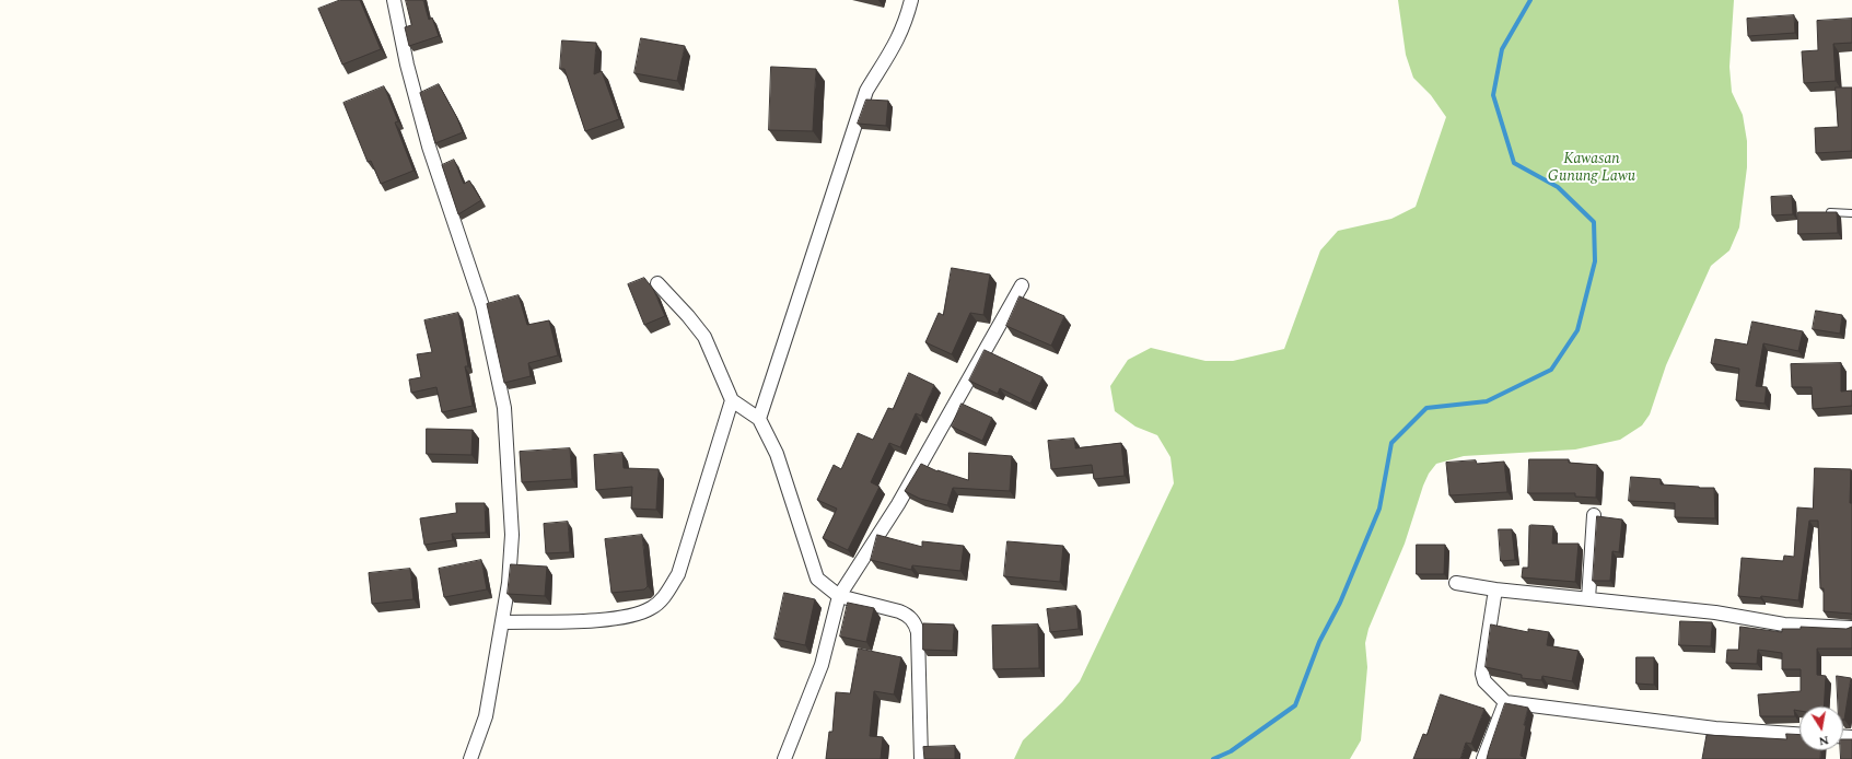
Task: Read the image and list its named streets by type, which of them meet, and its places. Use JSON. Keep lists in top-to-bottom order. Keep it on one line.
{"parks":["Kawasan Gunung Lawu"],"north":"bottom"}
